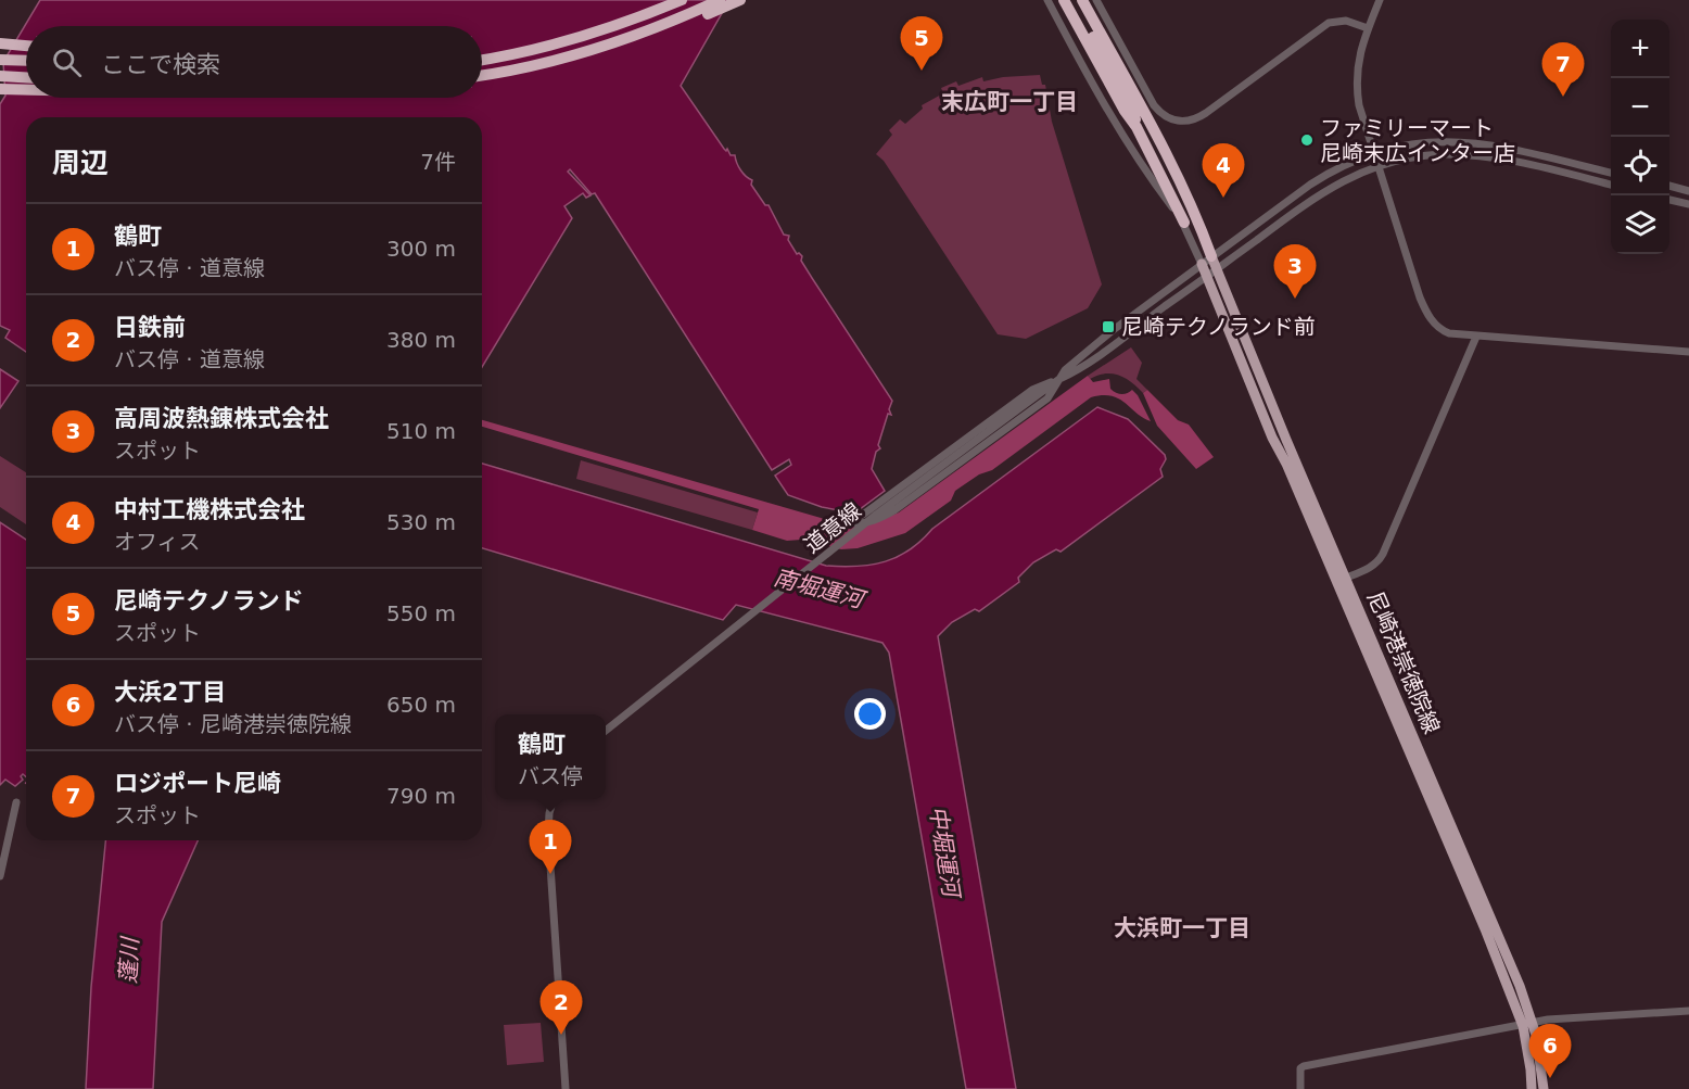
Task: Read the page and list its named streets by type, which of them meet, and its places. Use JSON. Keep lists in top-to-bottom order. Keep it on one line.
{"streets":{"main road":["尼崎港崇徳院線"],"street":["道意線"]},"crossings":[["道意線","尼崎港崇徳院線"]],"districts":["末広町一丁目","大浜町一丁目"],"water":["南堀運河","中堀運河","蓬川"],"places":{"other":["ファミリーマート 尼崎末広インター店"],"transit":["尼崎テクノランド前"]},"page":{"pins":["5","7","4","3","1","2","6"],"map_buttons":["+","−"],"search":"ここで検索","heading":["周辺","7件"],"list":[{"mark":"1","name":"鶴町","note":"バス停 · 道意線","value":"300 m"},{"mark":"2","name":"日鉄前","note":"バス停 · 道意線","value":"380 m"},{"mark":"3","name":"高周波熱錬株式会社","note":"スポット","value":"510 m"},{"mark":"4","name":"中村工機株式会社","note":"オフィス","value":"530 m"},{"mark":"5","name":"尼崎テクノランド","note":"スポット","value":"550 m"},{"mark":"6","name":"大浜2丁目","note":"バス停 · 尼崎港崇徳院線","value":"650 m"},{"mark":"7","name":"ロジポート尼崎","note":"スポット","value":"790 m"}],"popup":["鶴町","バス停"]}}
